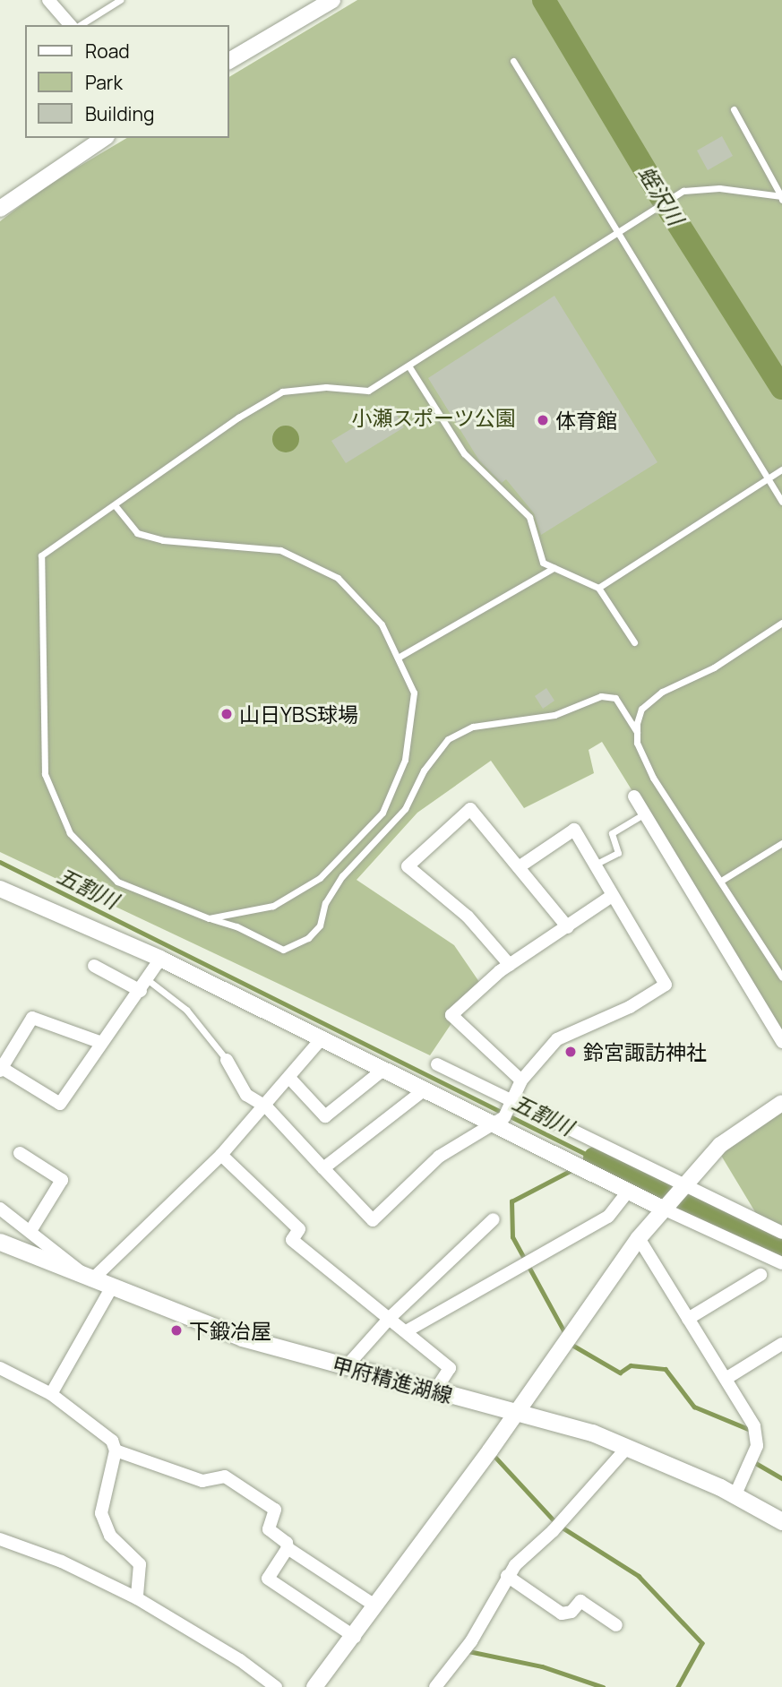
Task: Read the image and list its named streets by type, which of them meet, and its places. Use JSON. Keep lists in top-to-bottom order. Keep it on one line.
{"streets":{"main road":["甲府精進湖線"]},"water":["蛭沢川","五割川"],"parks":["小瀬スポーツ公園"],"places":["体育館","山日YBS球場","鈴宮諏訪神社","下鍛冶屋"],"legend":["Road","Park","Building"]}
